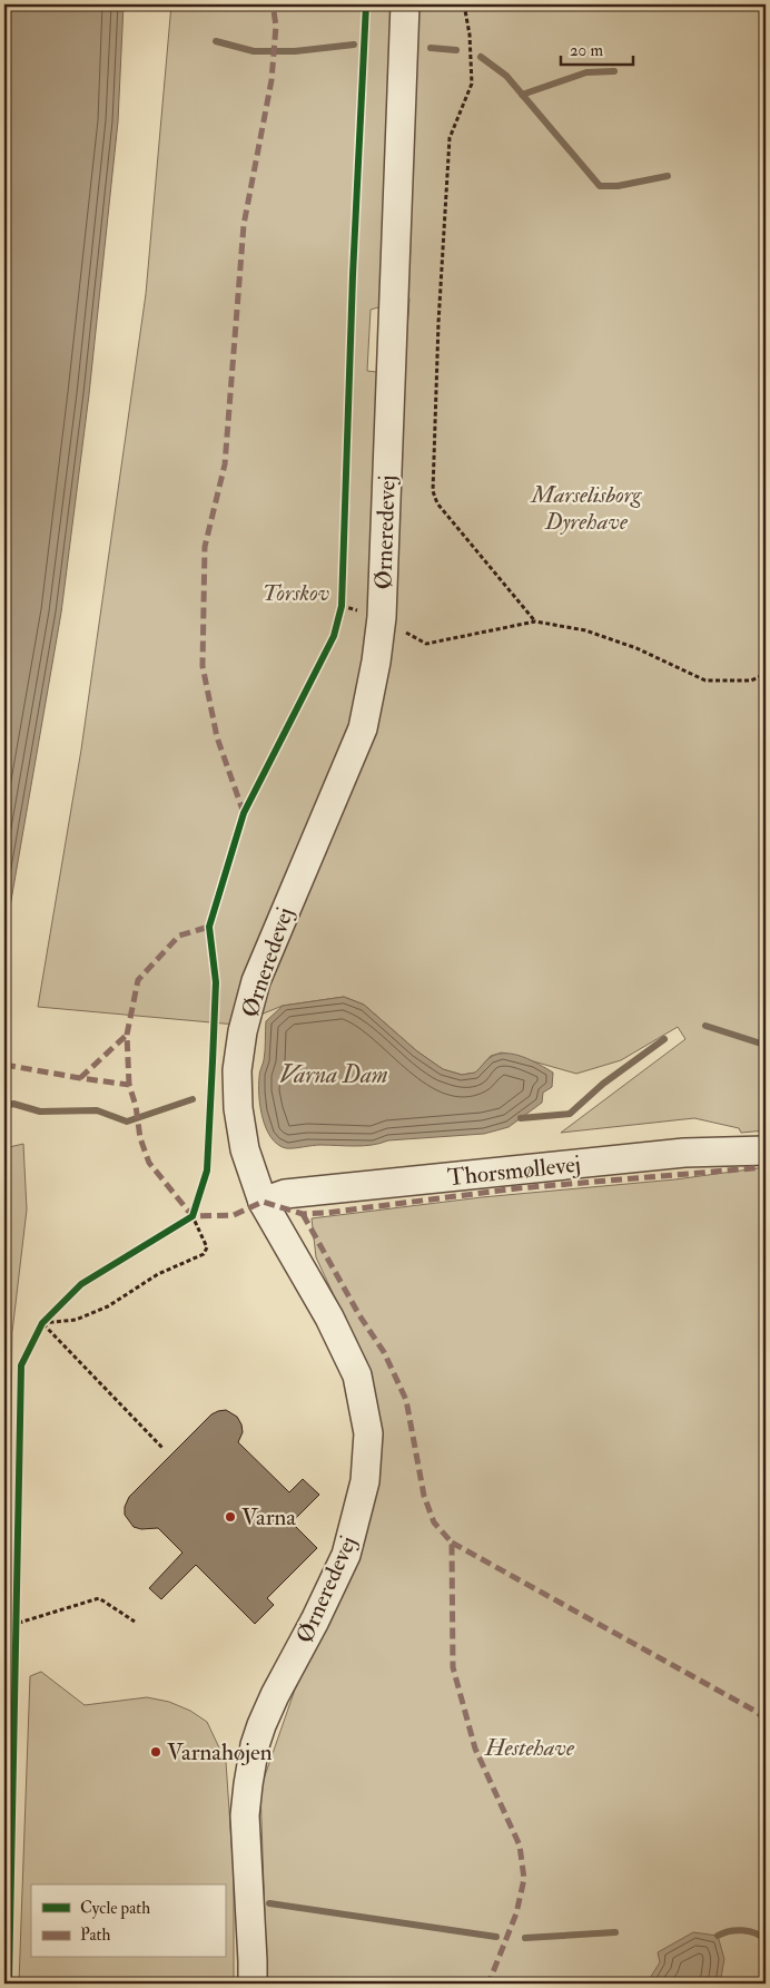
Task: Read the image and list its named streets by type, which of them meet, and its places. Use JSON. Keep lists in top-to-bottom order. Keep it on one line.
{"streets":{"street":["Ørneredevej","Thorsmøllevej"]},"crossings":[["Ørneredevej","Thorsmøllevej"]],"water":["Varna Dam"],"parks":["Marselisborg Dyrehave","Torskov","Hestehave"],"places":["Varna","Varnahøjen"],"legend":["Cycle path","Path"],"scale_bar":"20 m"}
